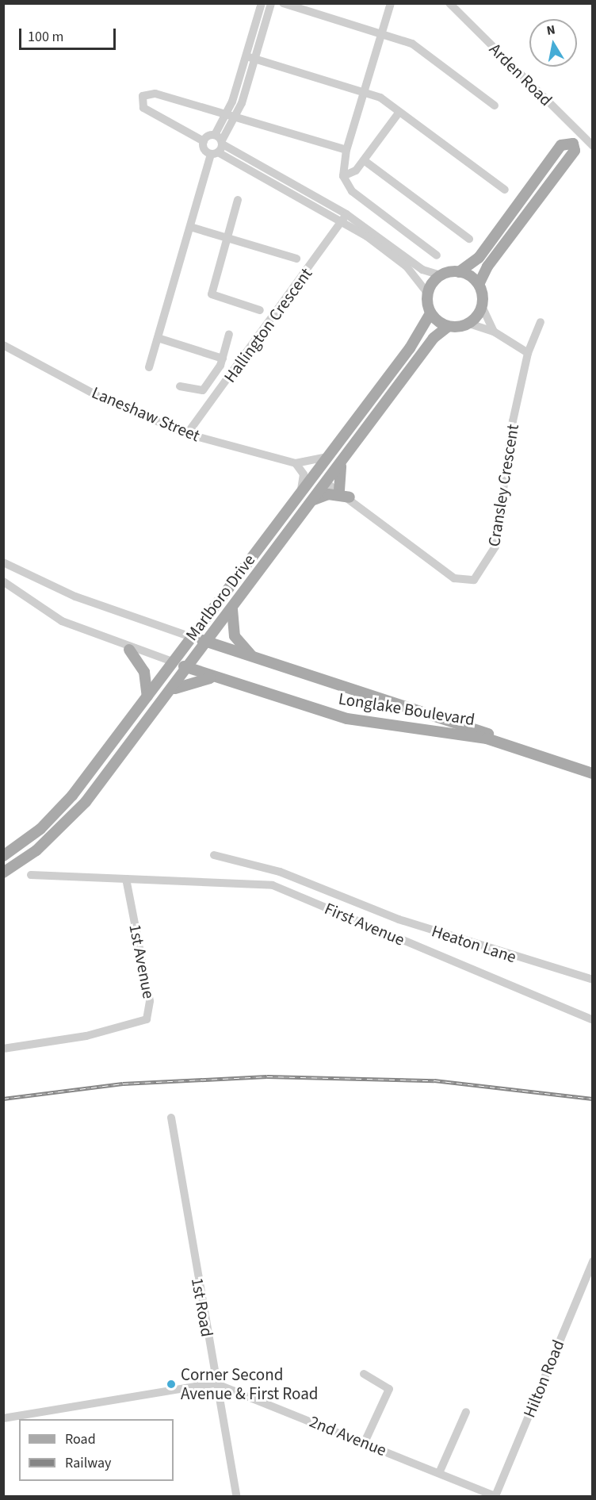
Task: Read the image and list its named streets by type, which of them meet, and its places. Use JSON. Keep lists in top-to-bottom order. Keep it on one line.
{"streets":{"main road":["Marlboro Drive","Longlake Boulevard"],"street":["Arden Road","Hallington Crescent","Laneshaw Street","Cransley Crescent","First Avenue","Heaton Lane","1st Avenue","1st Road","Hilton Road","2nd Avenue"]},"crossings":[["Hallington Crescent","Laneshaw Street"],["Laneshaw Street","Marlboro Drive"],["Cransley Crescent","Marlboro Drive"],["Marlboro Drive","Longlake Boulevard"],["First Avenue","1st Avenue"],["1st Road","2nd Avenue"],["Hilton Road","2nd Avenue"]],"places":["Corner Second Avenue & First Road"],"legend":["Road","Railway"],"scale_bar":"100 m","north":"top"}
